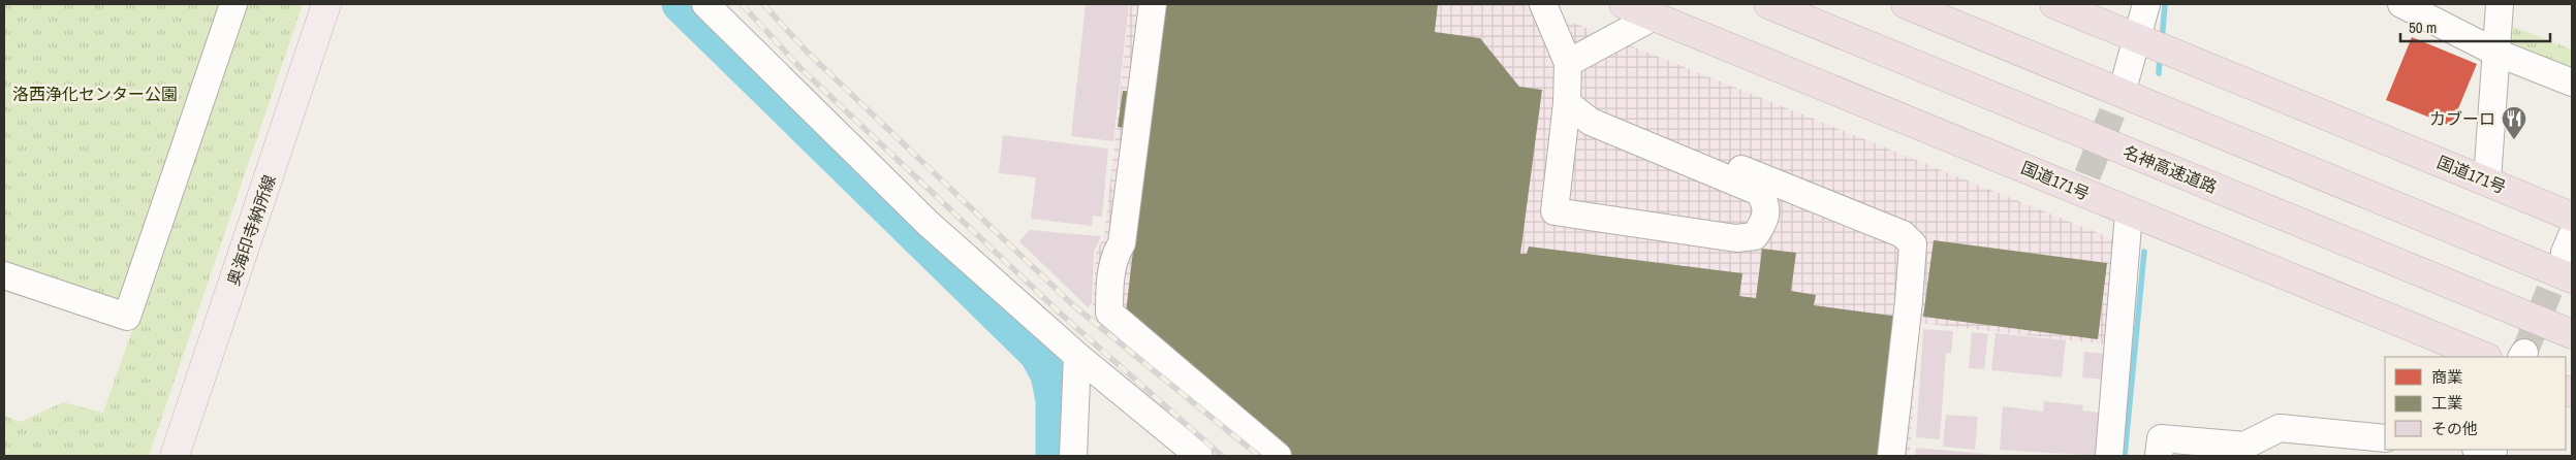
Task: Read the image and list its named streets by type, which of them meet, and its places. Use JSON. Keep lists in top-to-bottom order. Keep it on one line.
{"streets":{"highway":["名神高速道路","国道171号"],"main road":["奥海印寺納所線"]},"parks":["洛西浄化センター公園"],"places":{"restaurant":["カブーロ"]},"legend":["商業","工業","その他"],"scale_bar":"50 m"}
